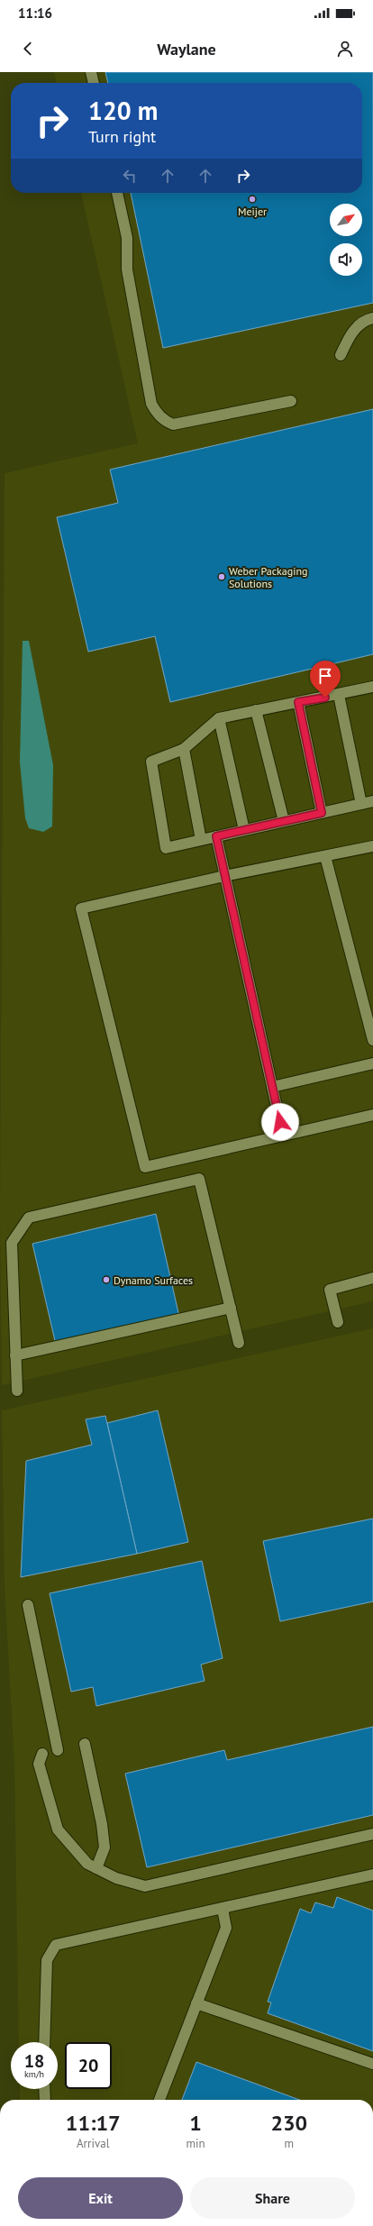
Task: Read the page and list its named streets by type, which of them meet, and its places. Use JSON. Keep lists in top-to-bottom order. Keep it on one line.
{"places":["Meijer","Weber Packaging Solutions","Dynamo Surfaces"],"north":"top right","page":{"status":"11:16","header":"Waylane","turn":["120 m","Turn right"],"speed":"18 km/h","limit":"20","eta":["11:17","Arrival","1","min","230","m"],"buttons":["Exit","Share"]}}
